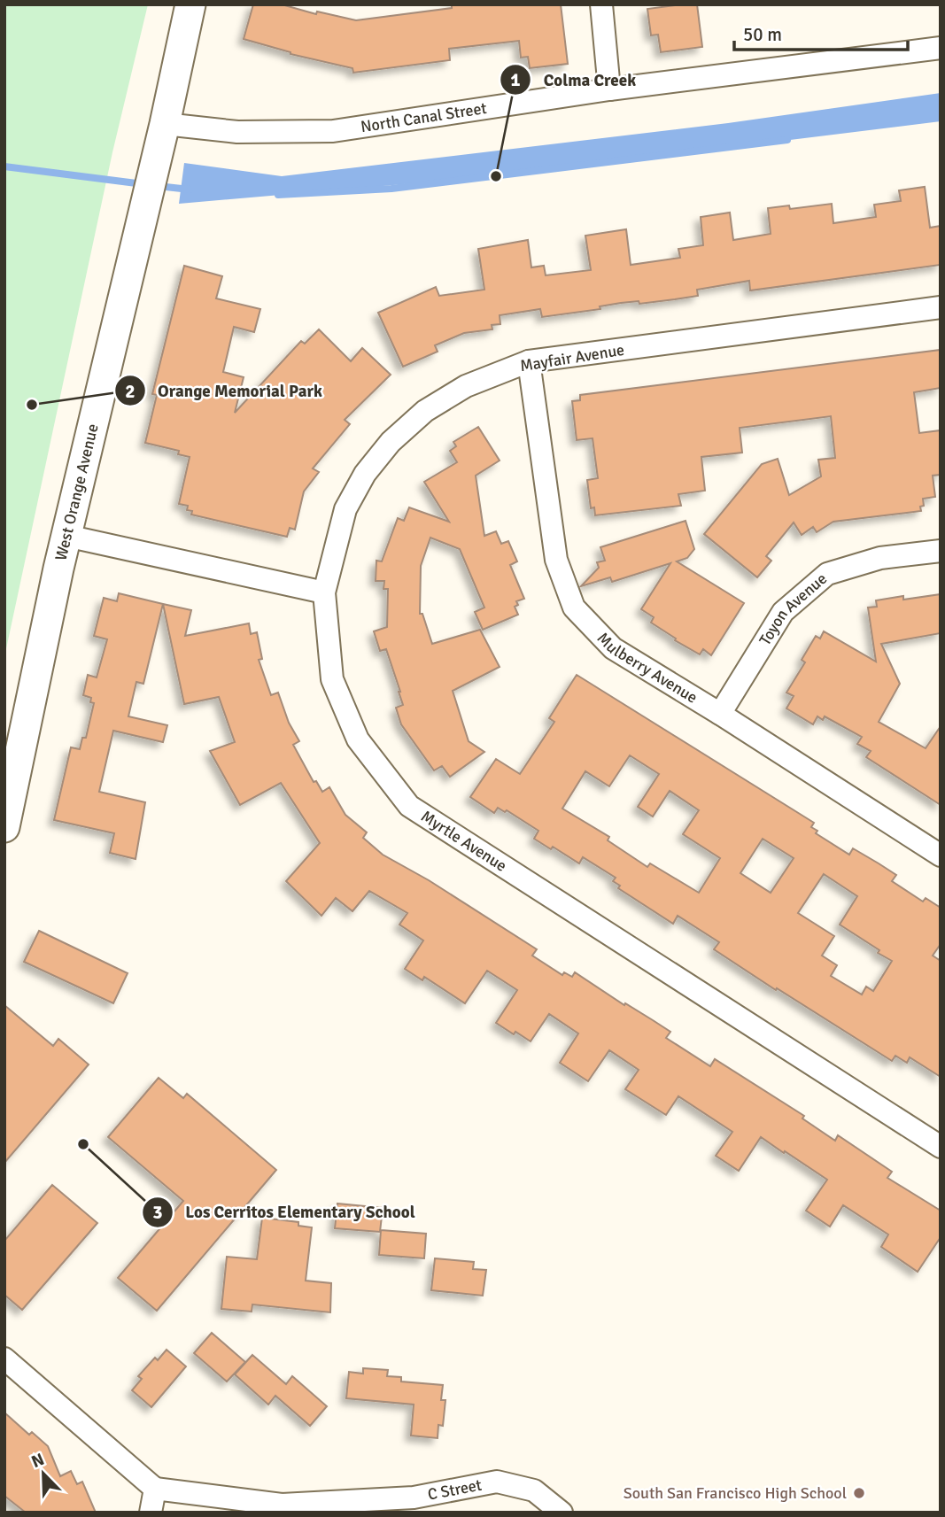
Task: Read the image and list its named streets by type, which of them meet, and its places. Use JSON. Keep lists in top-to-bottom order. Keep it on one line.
{"streets":{"street":["North Canal Street","Mayfair Avenue","West Orange Avenue","Toyon Avenue","Mulberry Avenue","Myrtle Avenue","C Street"]},"crossings":[["North Canal Street","West Orange Avenue"],["Mayfair Avenue","Mulberry Avenue"],["Mayfair Avenue","Myrtle Avenue"],["Toyon Avenue","Mulberry Avenue"]],"places":["Colma Creek","Orange Memorial Park","Los Cerritos Elementary School","South San Francisco High School"],"scale_bar":"50 m","north":"top left"}
